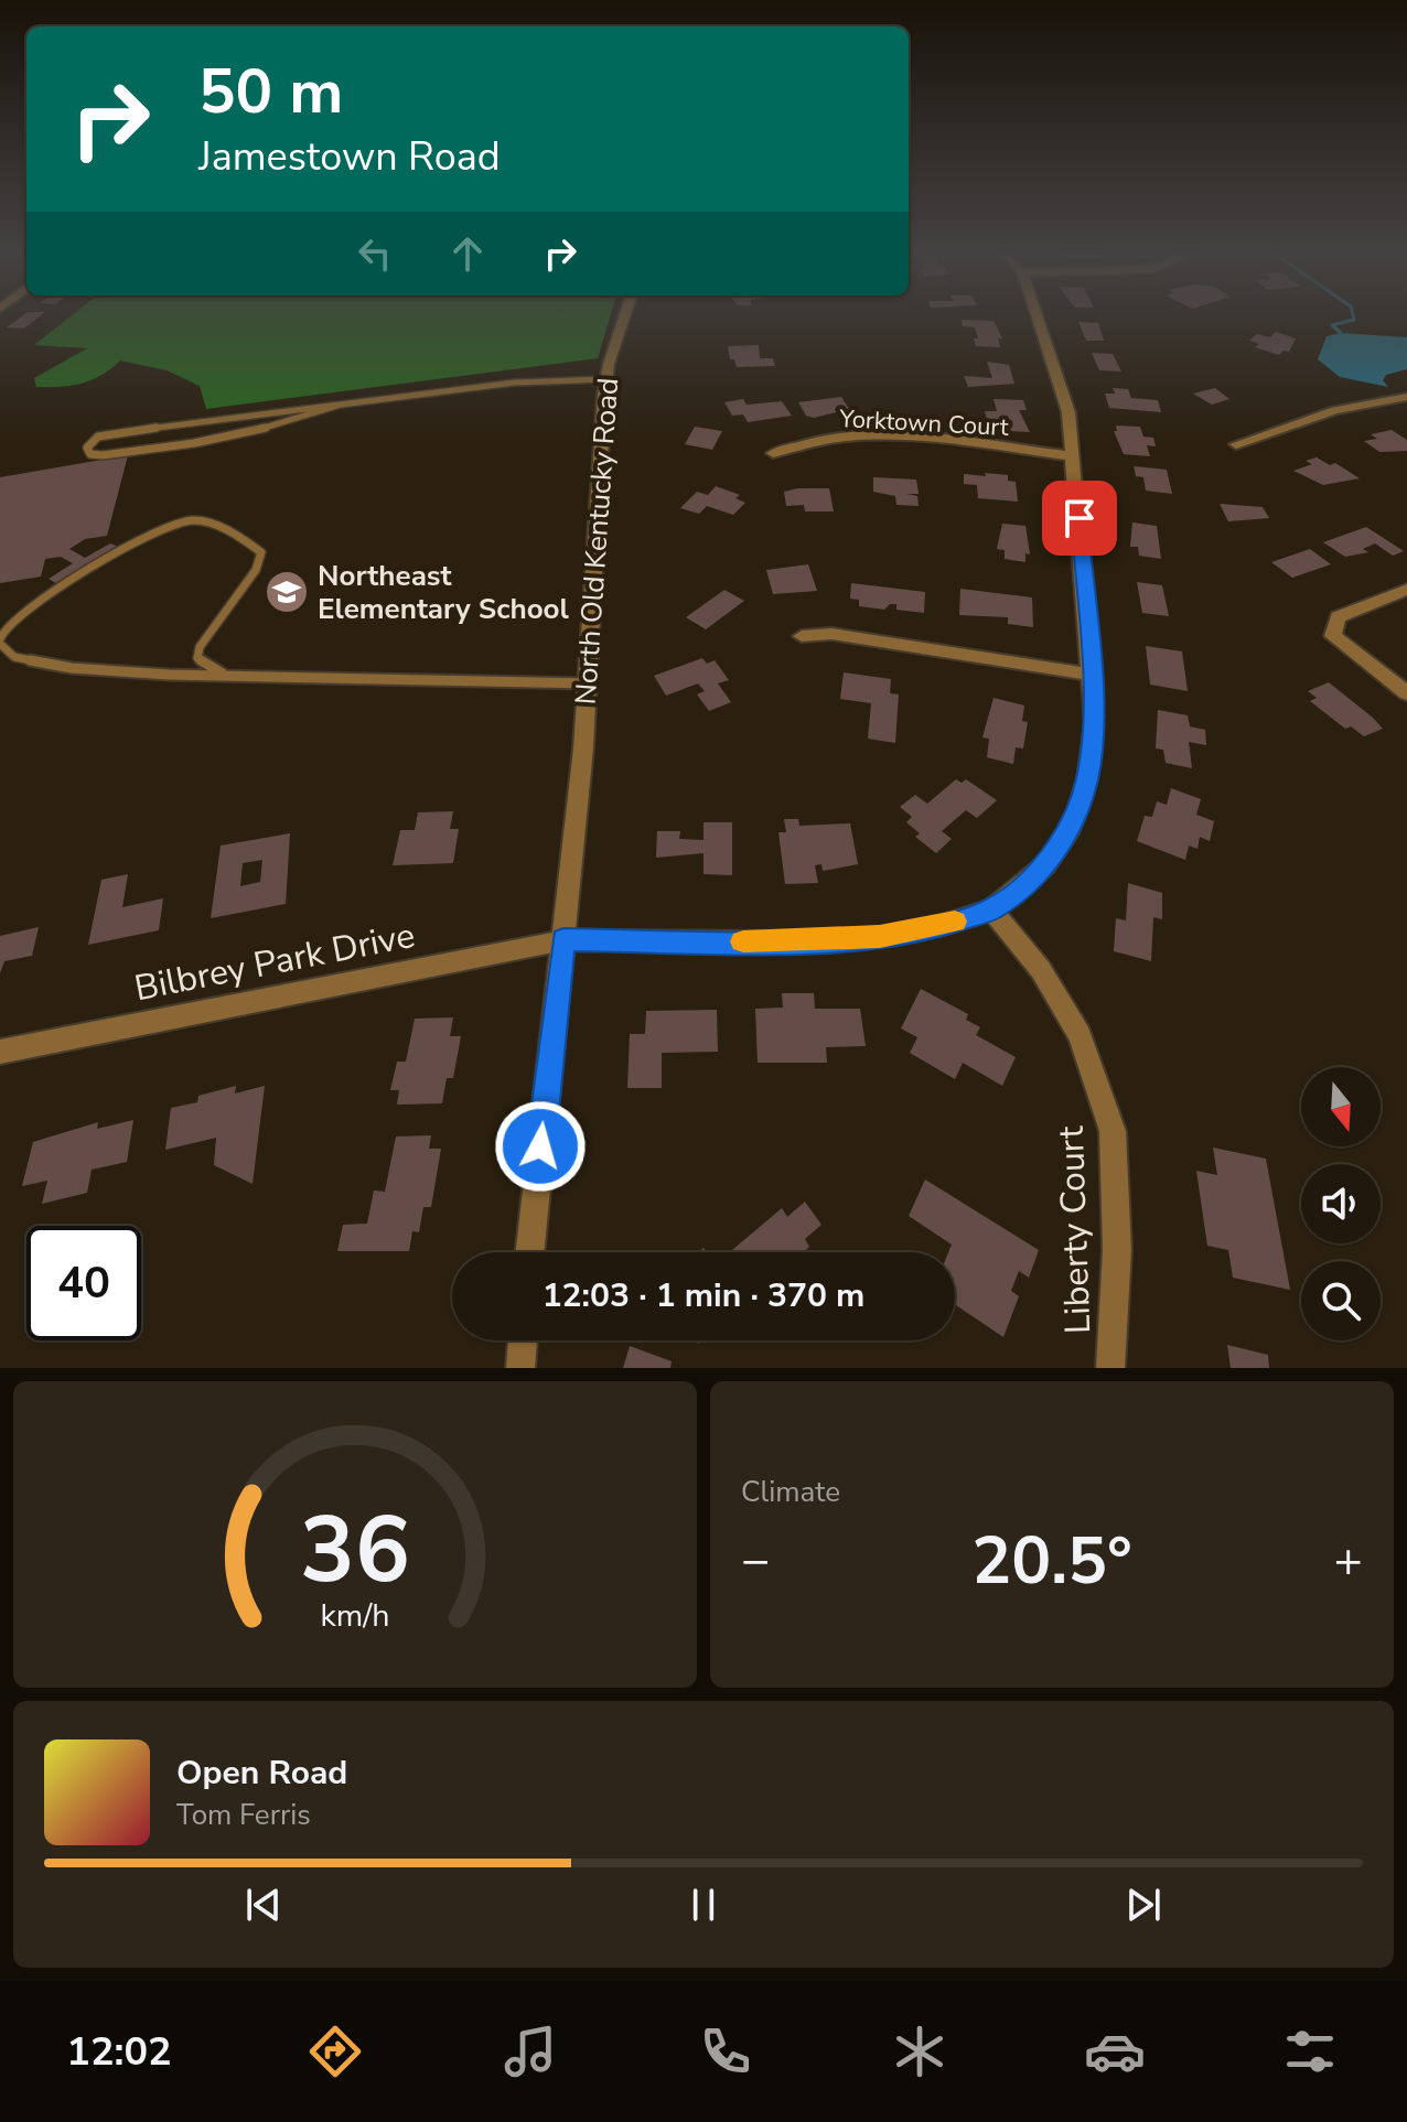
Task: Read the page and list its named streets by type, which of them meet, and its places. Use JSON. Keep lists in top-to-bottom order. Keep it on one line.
{"streets":{"street":["Yorktown Court","North Old Kentucky Road","Bilbrey Park Drive","Liberty Court"]},"crossings":[["North Old Kentucky Road","Bilbrey Park Drive"],["Bilbrey Park Drive","Liberty Court"]],"places":{"school or university":["Northeast Elementary School"]},"north":"bottom","page":{"turn":["50 m","Jamestown Road"],"limit":"40","trip":"12:03 · 1 min · 370 m","tile":"Climate","heat":["−","20.5°","+"],"song":["Open Road","Tom Ferris"],"tabs":"12:02","gauge":["36","km/h"]}}
